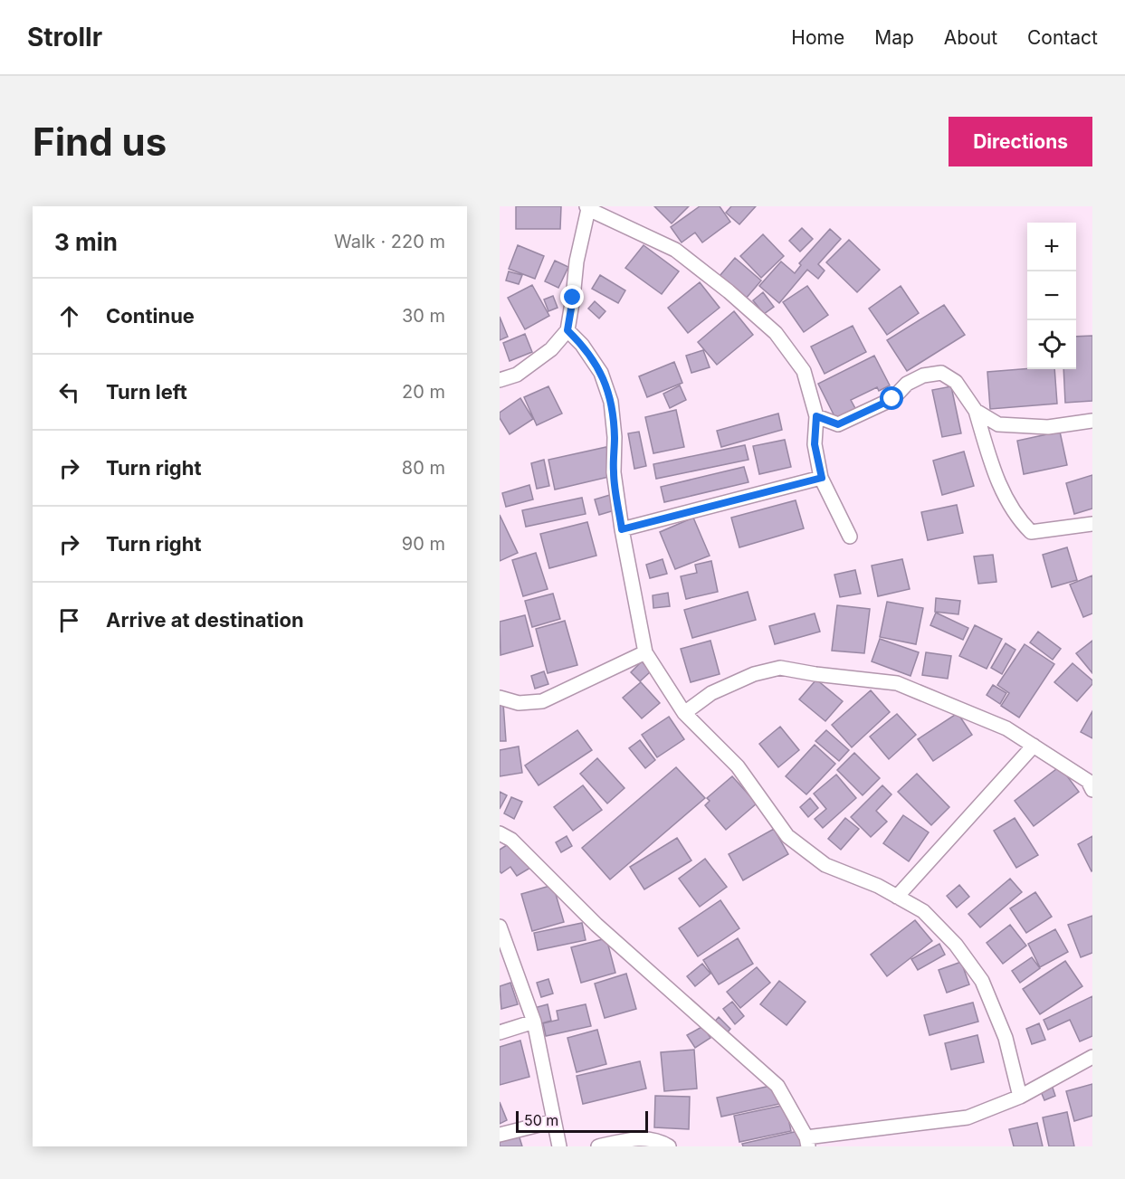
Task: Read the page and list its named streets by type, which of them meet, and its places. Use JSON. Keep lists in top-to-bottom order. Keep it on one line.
{"scale_bar":"50 m","page":{"header":"Strollr","nav":["Home","Map","About","Contact"],"buttons":"Directions","title":"Find us","heading":["3 min","Walk · 220 m"],"map_buttons":["+","−"],"list":[["Continue","30 m"],["Turn left","20 m"],["Turn right","80 m"],["Turn right","90 m"],"Arrive at destination"],"scale":"50 m"}}
